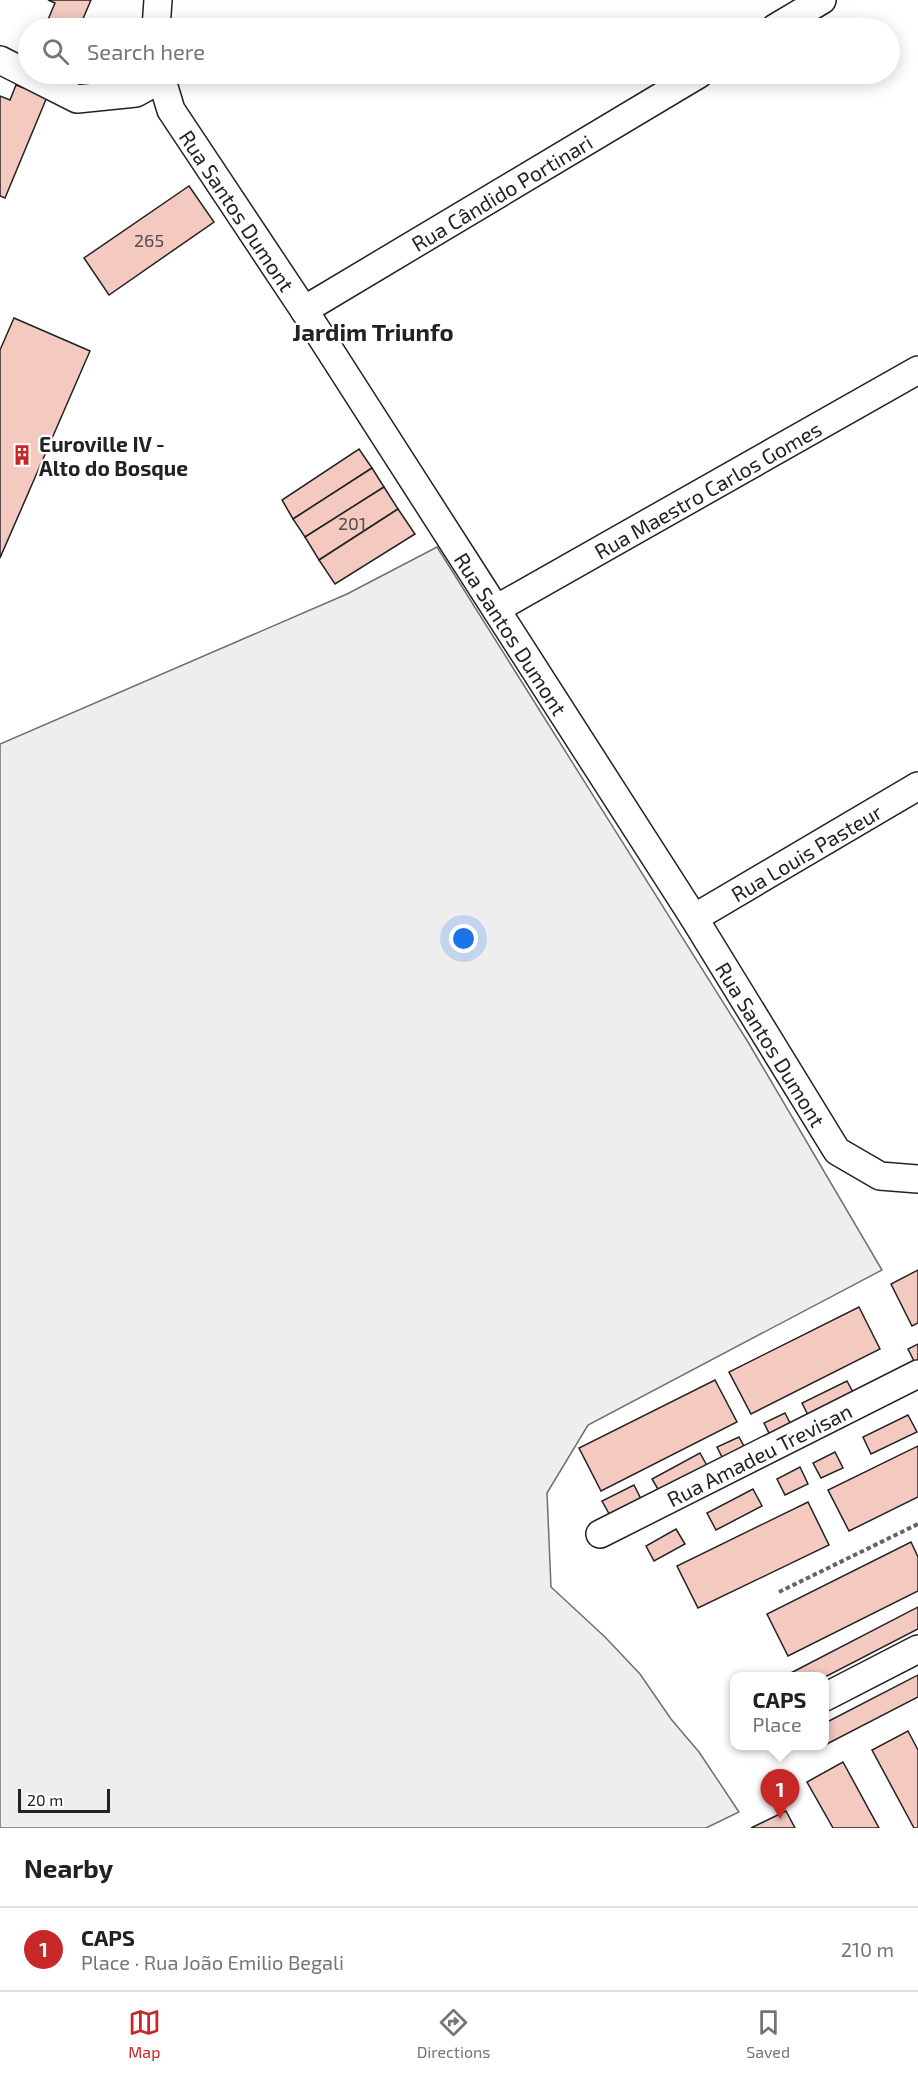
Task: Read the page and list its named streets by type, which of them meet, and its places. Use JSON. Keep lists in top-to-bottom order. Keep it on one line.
{"streets":{"street":["Rua Cândido Portinari","Rua Santos Dumont","Rua Maestro Carlos Gomes","Rua Louis Pasteur","Rua Amadeu Trevisan"]},"crossings":[["Rua Cândido Portinari","Rua Santos Dumont"],["Rua Santos Dumont","Rua Maestro Carlos Gomes"],["Rua Santos Dumont","Rua Louis Pasteur"]],"districts":["Jardim Triunfo"],"places":{"building":["Euroville IV - Alto do Bosque"]},"house_numbers":["265","201"],"scale_bar":"20 m","page":{"search":"Search here","popup":["CAPS","Place"],"pins":"1","scale":"20 m","heading":"Nearby","list":[{"mark":"1","name":"CAPS","note":"Place · Rua João Emilio Begali","value":"210 m"}],"nav":["Map","Directions","Saved"]}}
